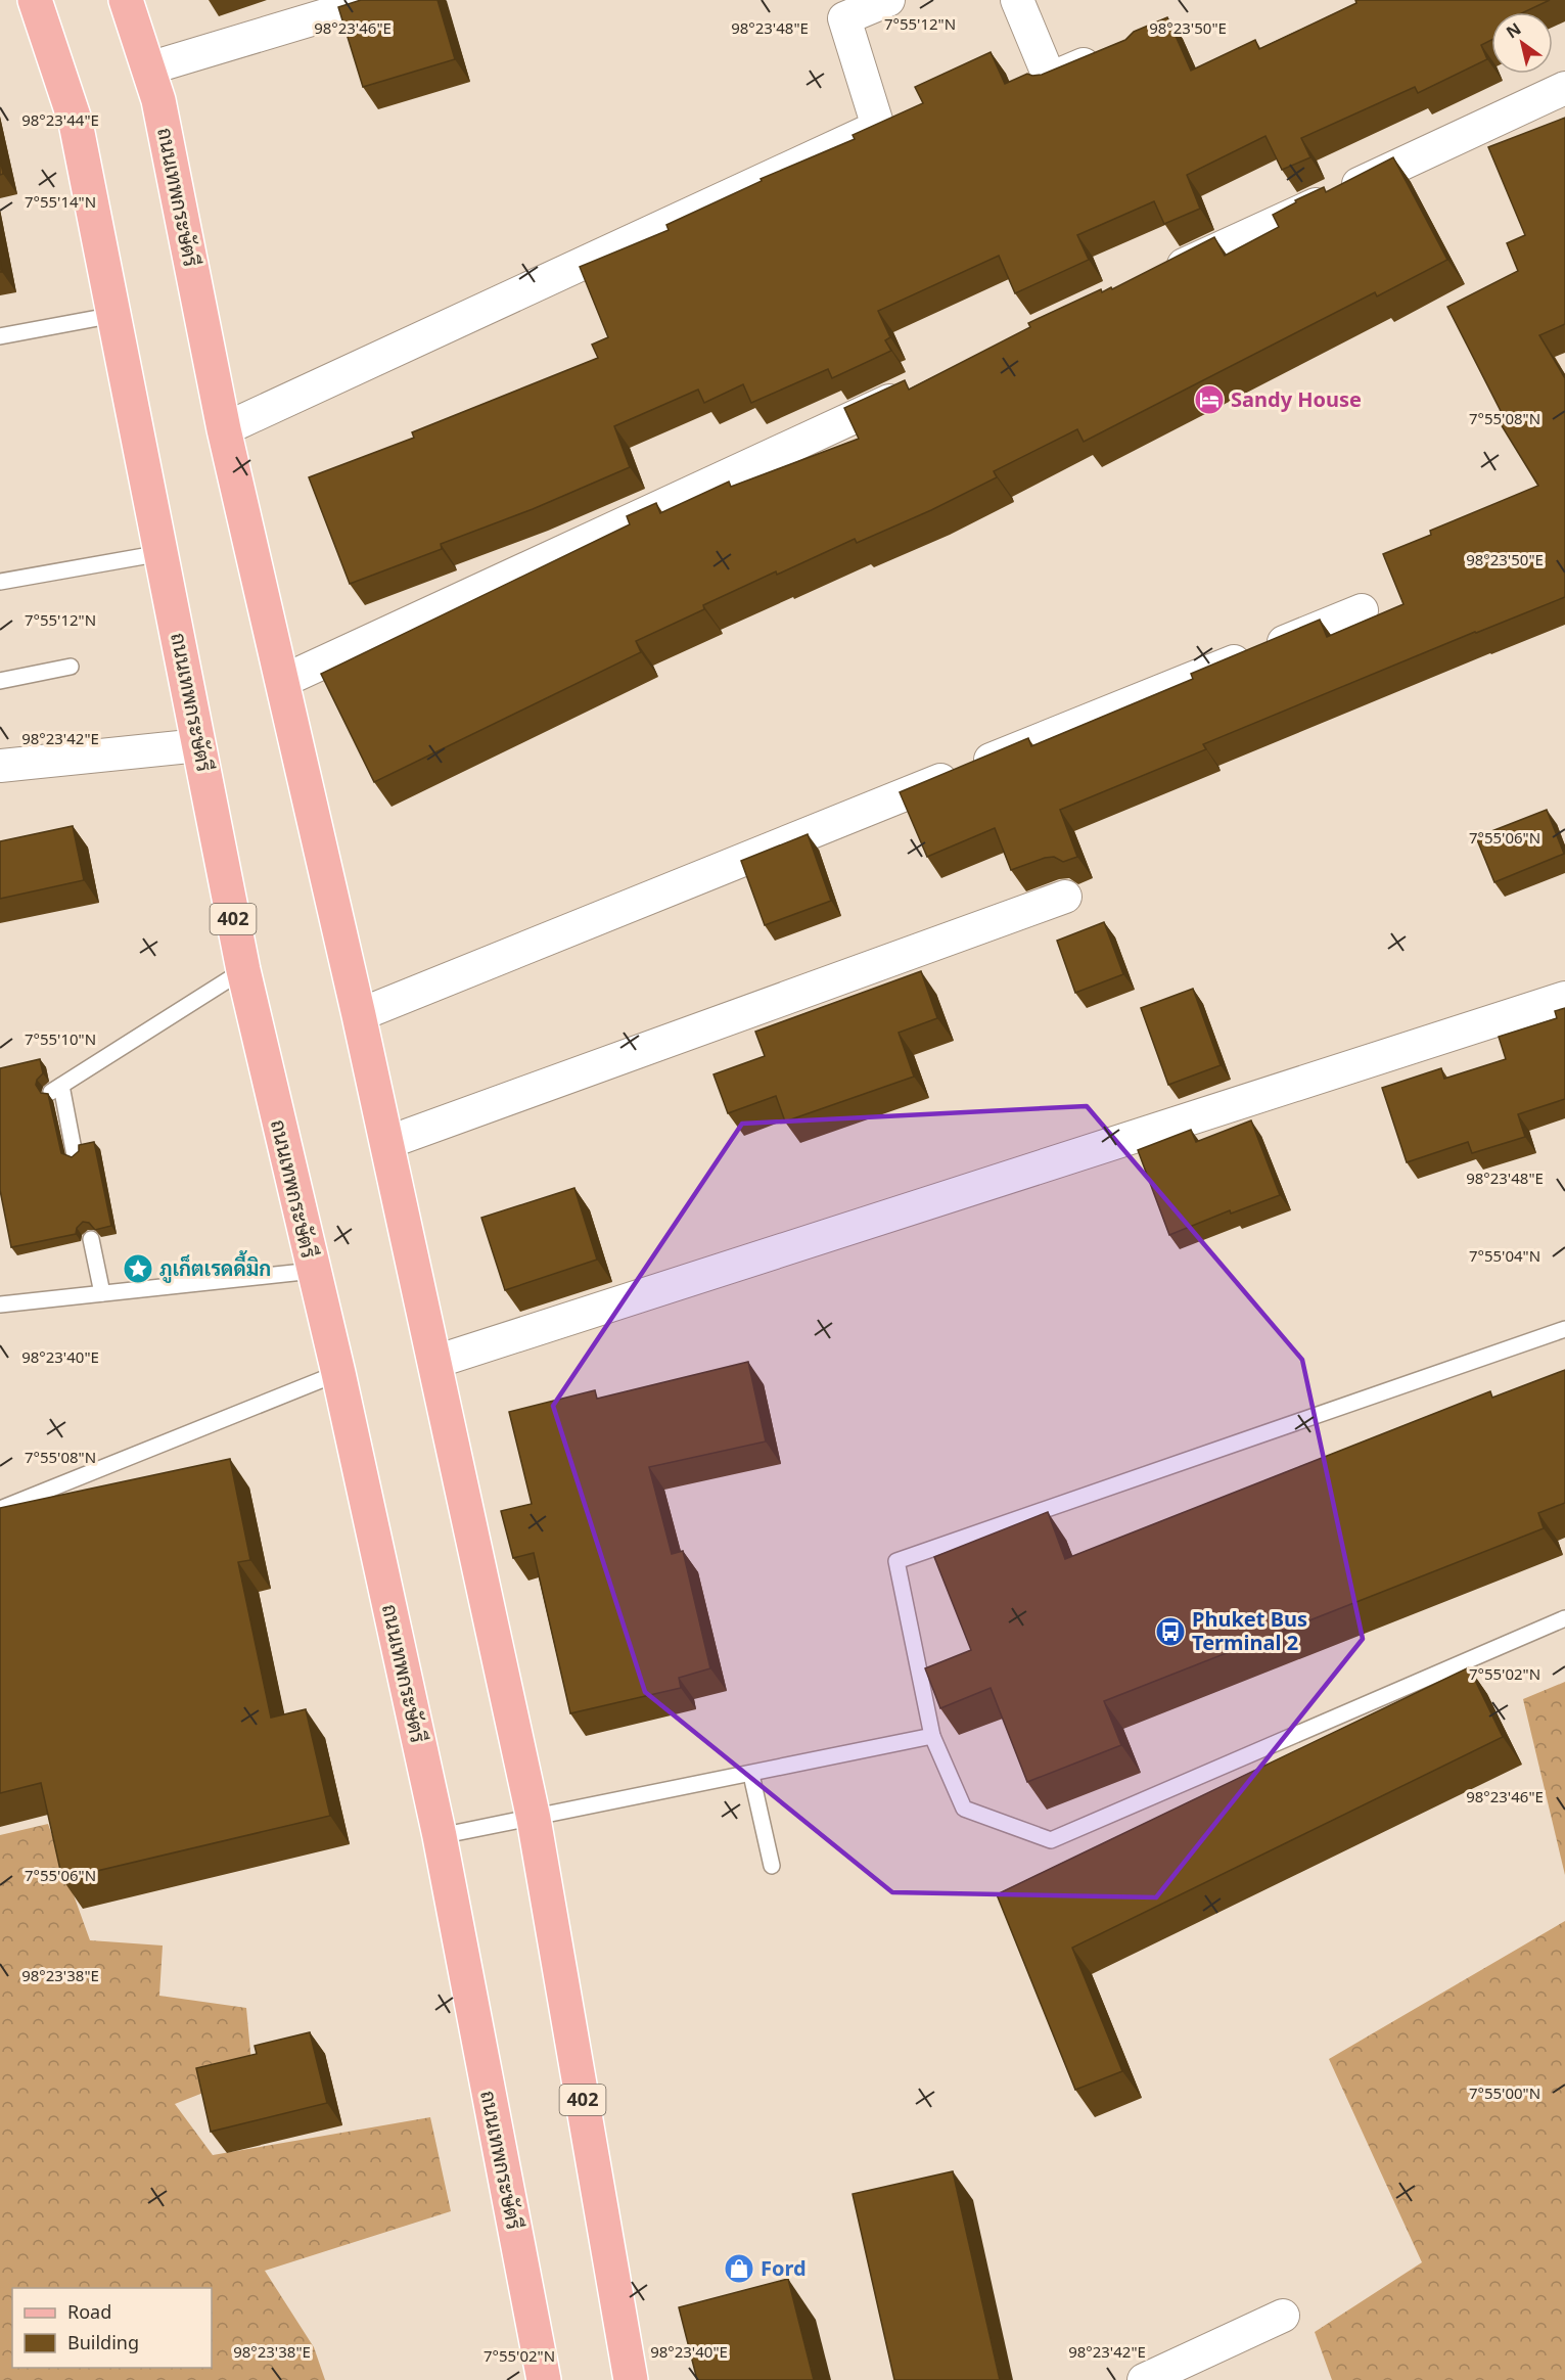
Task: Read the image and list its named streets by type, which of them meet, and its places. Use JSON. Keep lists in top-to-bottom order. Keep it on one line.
{"streets":{"main road":["ถนนเทพกระษัตรี","402"]},"places":{"hotel":["Sandy House"],"place":["ภูเก็ตเรดดี้มิก"],"bus stop":["Phuket Bus Terminal 2"],"shop":["Ford"]},"legend":["Road","Building"],"north":"top left","coordinates":["7°55'12\"N","98°23'46\"E","98°23'48\"E","98°23'50\"E","98°23'44\"E","7°55'14\"N","7°55'08\"N","98°23'42\"E","7°55'06\"N","7°55'10\"N","7°55'04\"N","98°23'40\"E","7°55'02\"N","98°23'38\"E","7°55'00\"N"]}
